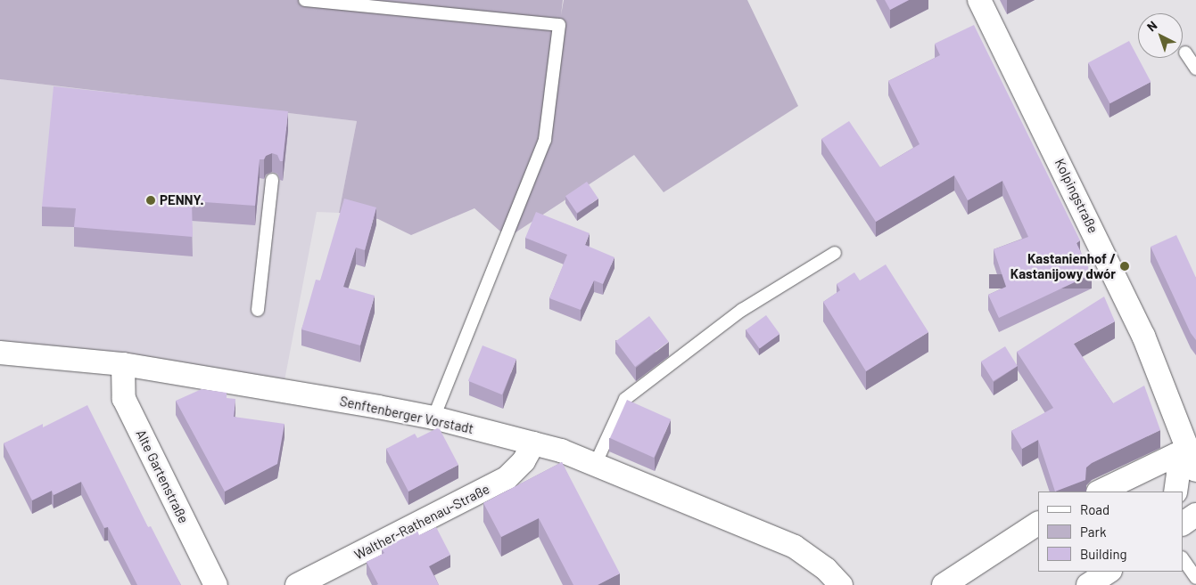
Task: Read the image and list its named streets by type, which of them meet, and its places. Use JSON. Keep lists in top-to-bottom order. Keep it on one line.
{"streets":{"street":["Kolpingstraße","Senftenberger Vorstadt","Alte Gartenstraße","Walther-Rathenau-Straße"]},"crossings":[["Senftenberger Vorstadt","Alte Gartenstraße"],["Senftenberger Vorstadt","Walther-Rathenau-Straße"]],"places":["PENNY.","Kastanienhof / Kastanijowy dwór"],"legend":["Road","Park","Building"],"north":"top left"}
